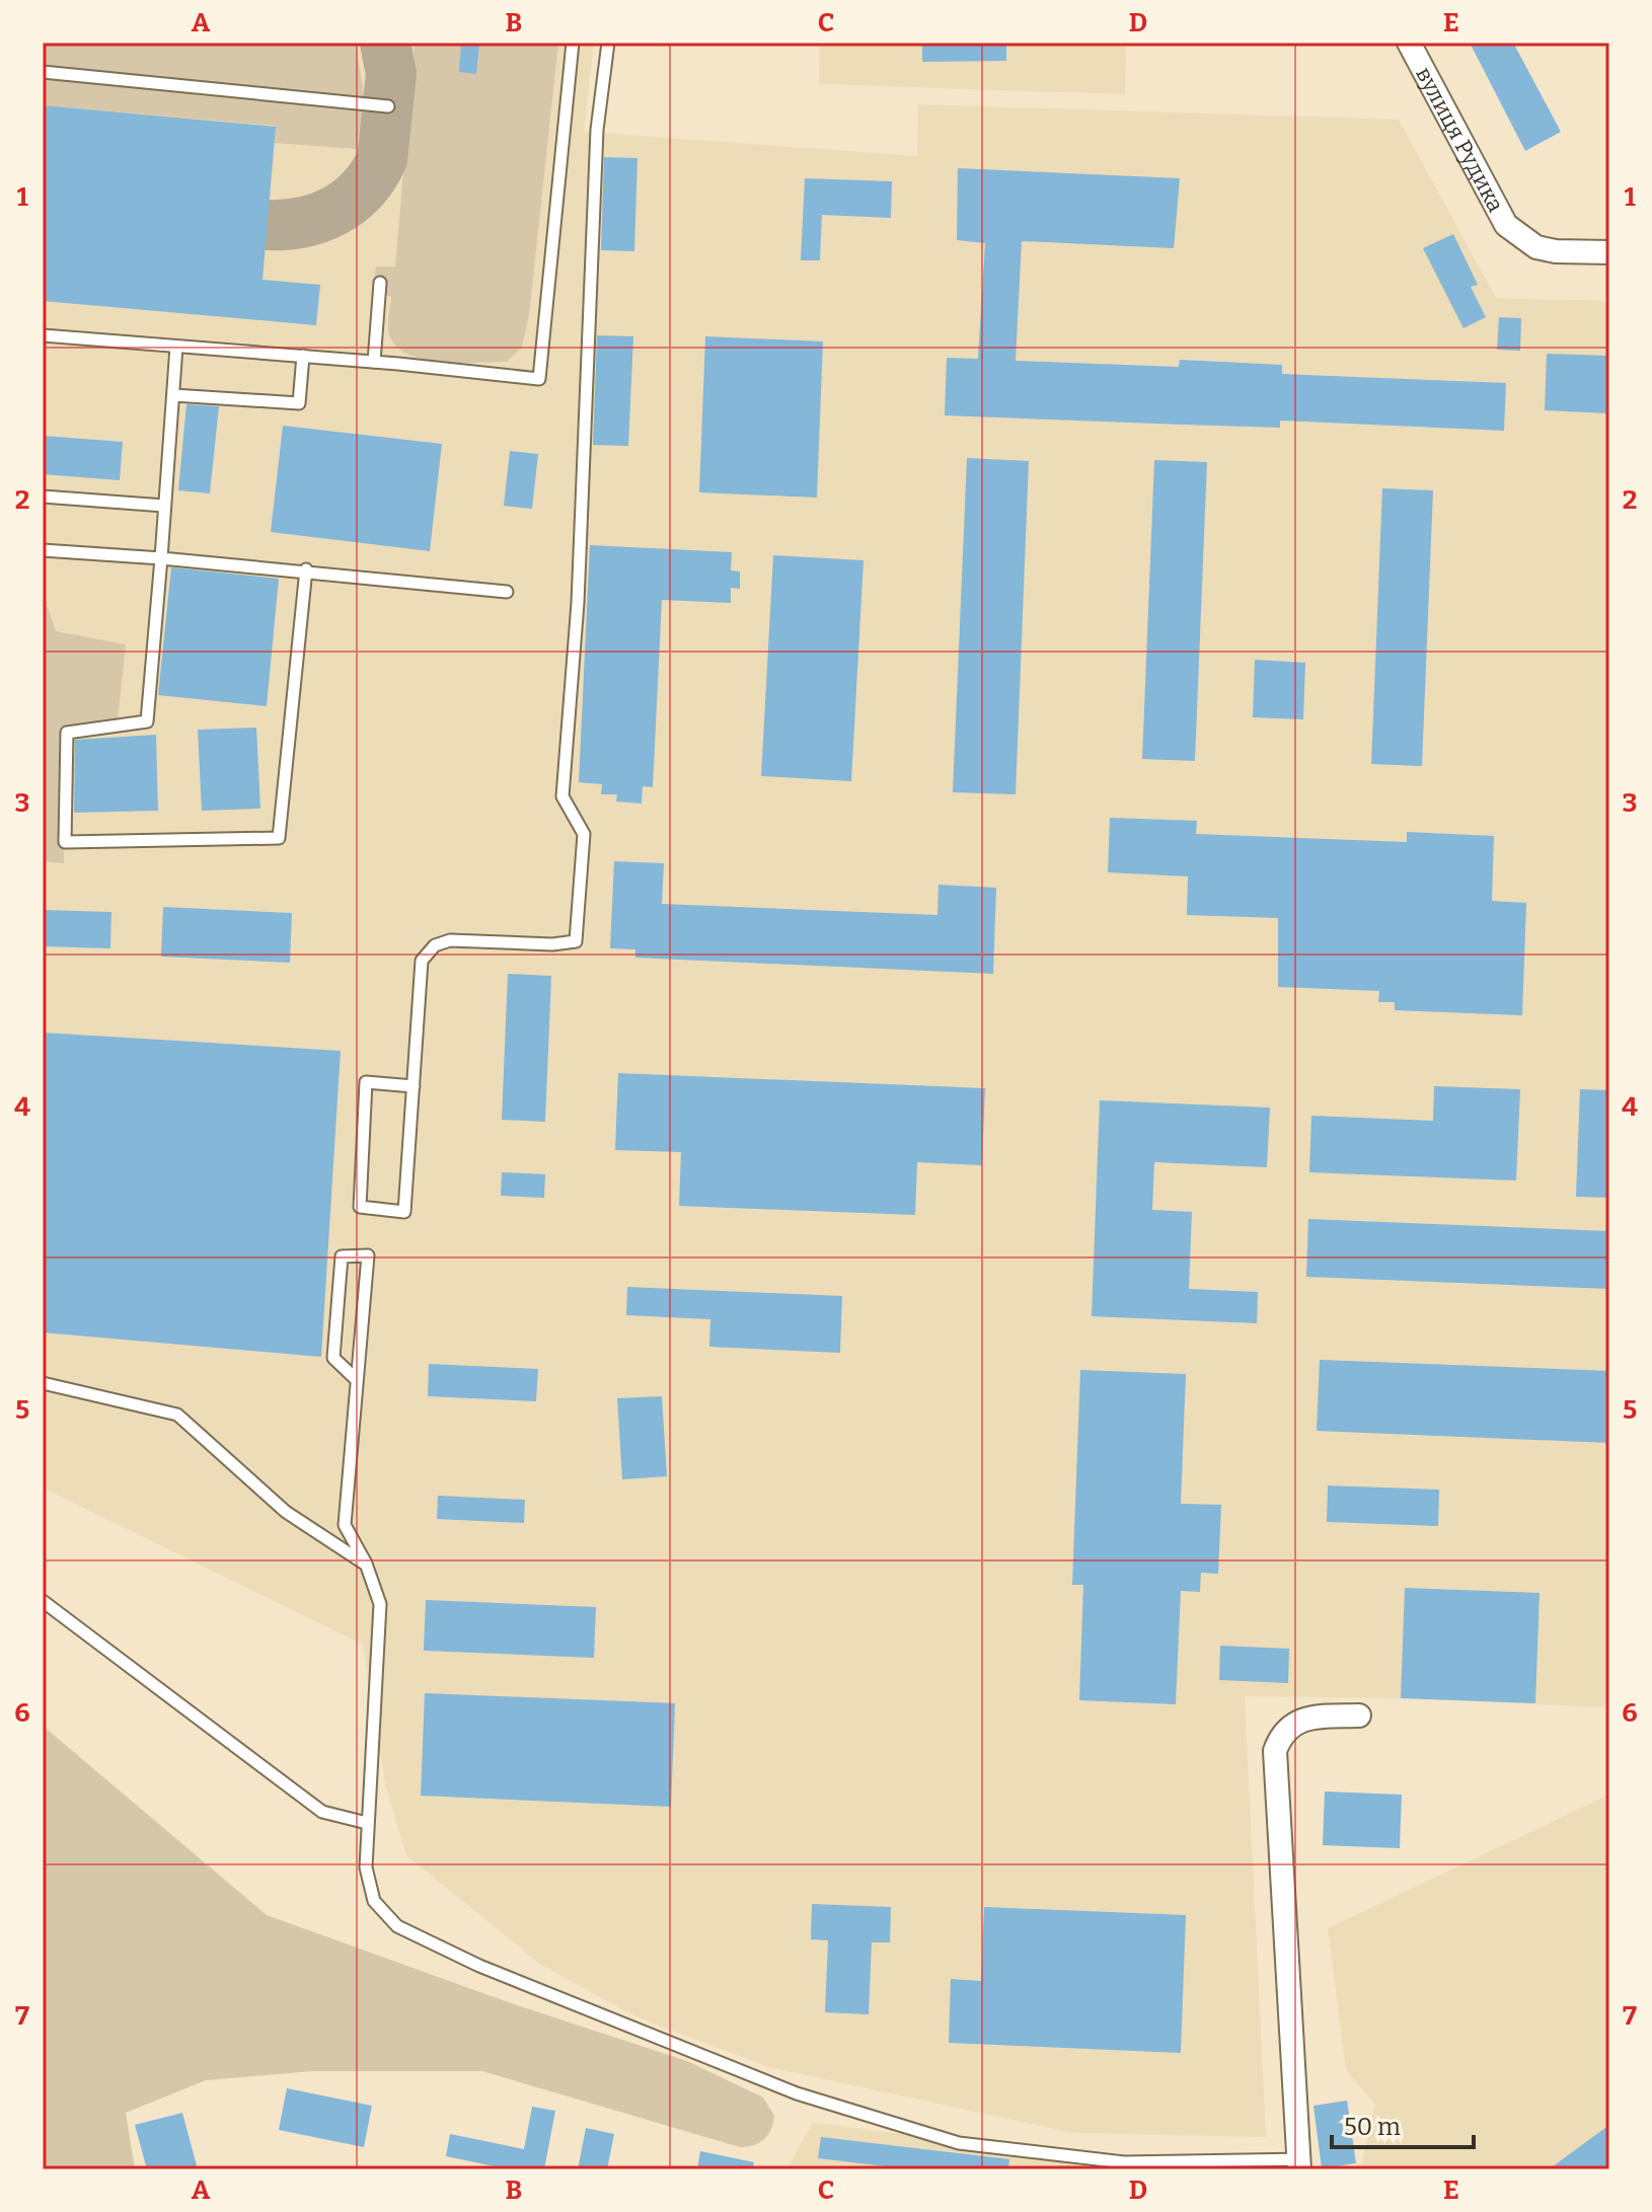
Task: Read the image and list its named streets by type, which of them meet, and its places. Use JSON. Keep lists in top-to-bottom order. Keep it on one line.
{"streets":{"street":["вулиця Рудика"]},"scale_bar":"50 m","grid":{"columns":["A","B","C","D","E"],"rows":["1","2","3","4","5","6","7"]}}
